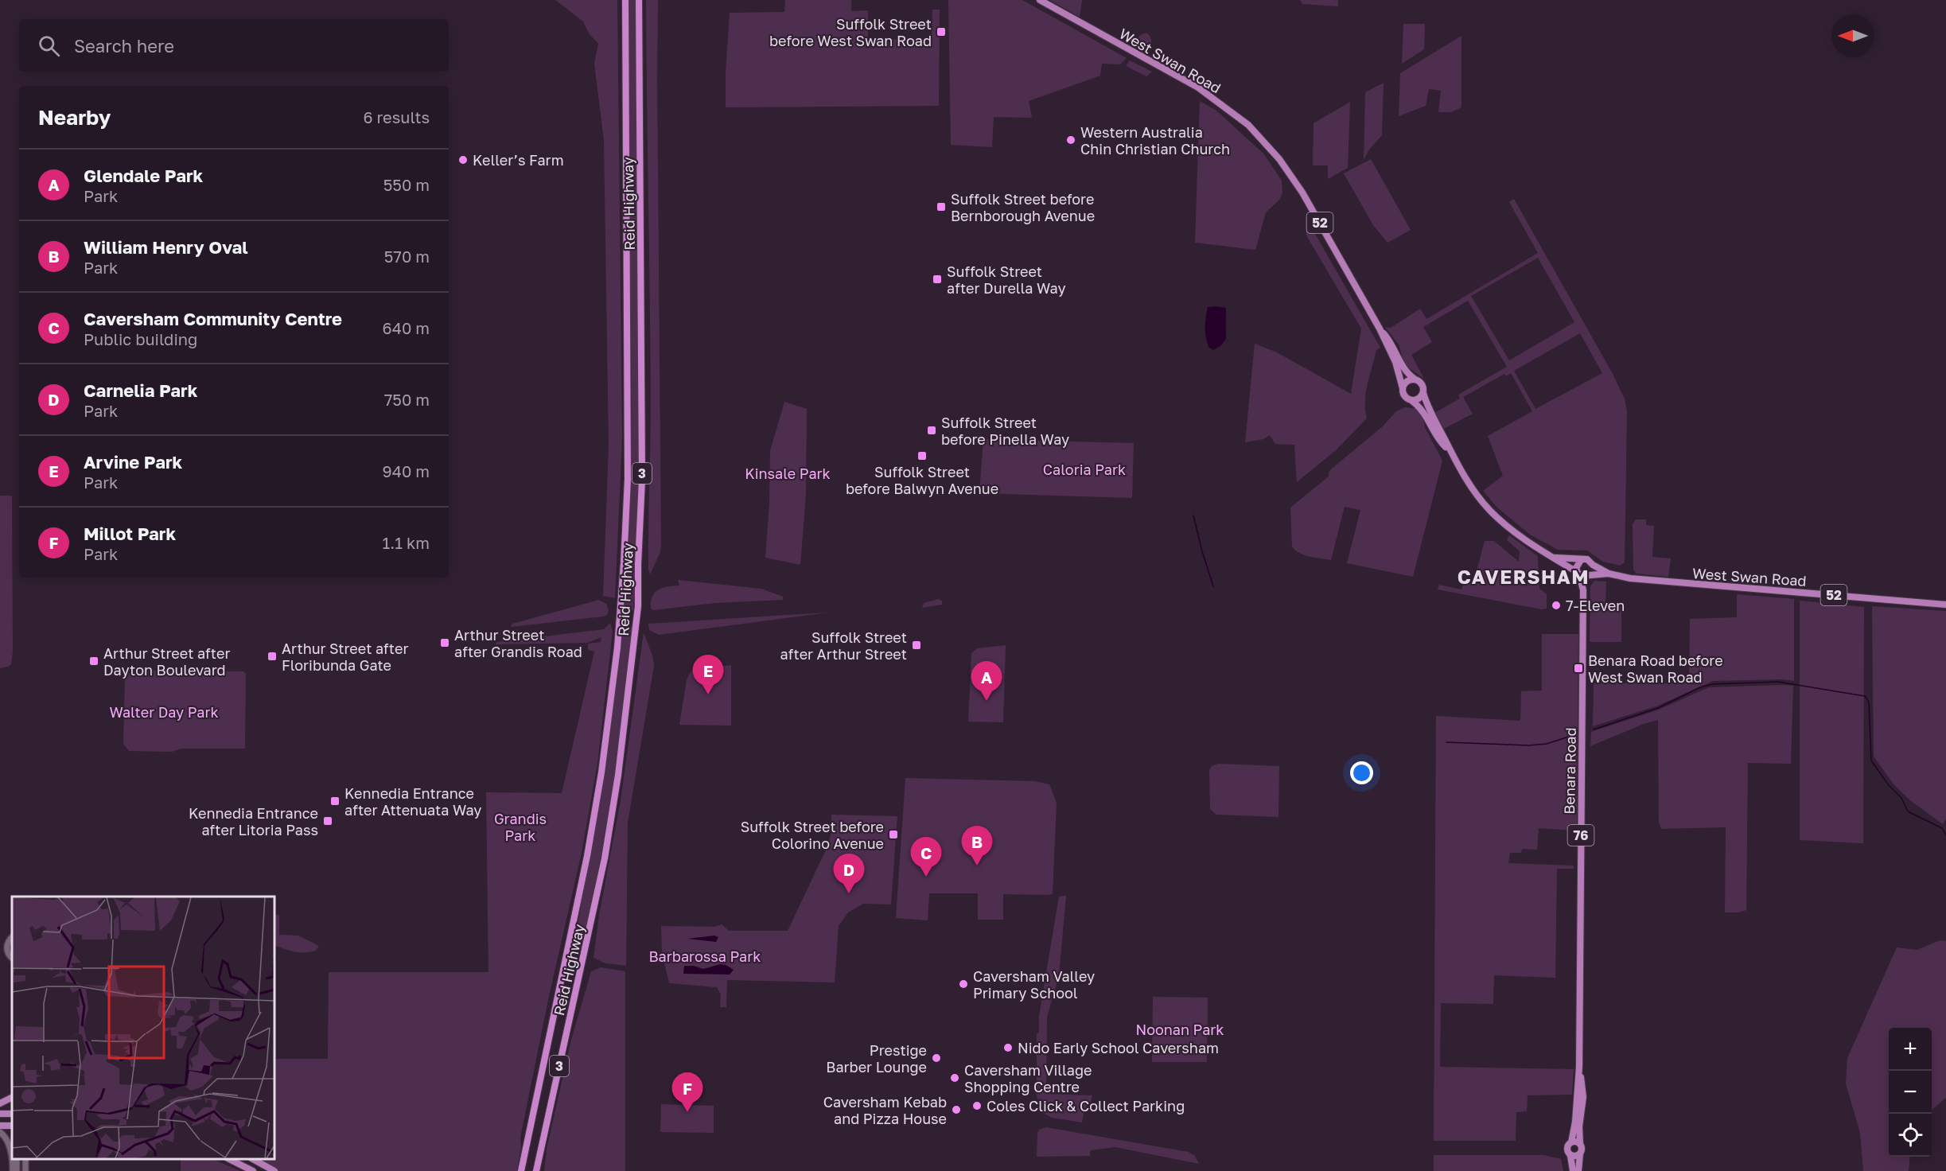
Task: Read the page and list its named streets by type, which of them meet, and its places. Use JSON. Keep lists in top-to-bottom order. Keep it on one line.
{"streets":{"highway":["Reid Highway","3"],"main road":["West Swan Road","52","Benara Road","76"]},"crossings":[["West Swan Road","52"],["West Swan Road","Benara Road"],["52","Benara Road"],["Benara Road","76"]],"districts":["CAVERSHAM"],"parks":["Caloria Park","Kinsale Park","Walter Day Park","Grandis Park","Barbarossa Park","Noonan Park"],"places":{"transit":["Suffolk Street before West Swan Road","Suffolk Street before Bernborough Avenue","Suffolk Street after Durella Way","Suffolk Street before Pinella Way","Suffolk Street before Balwyn Avenue","Arthur Street after Grandis Road","Suffolk Street after Arthur Street","Arthur Street after Floribunda Gate","Arthur Street after Dayton Boulevard","Benara Road before West Swan Road","Kennedia Entrance after Attenuata Way","Kennedia Entrance after Litoria Pass","Suffolk Street before Colorino Avenue"],"other":["Western Australia Chin Christian Church","Keller’s Farm","7-Eleven","Caversham Valley Primary School","Nido Early School Caversham","Prestige Barber Lounge","Caversham Village Shopping Centre","Coles Click & Collect Parking","Caversham Kebab and Pizza House"]},"north":"left","page":{"search":"Search here","heading":["Nearby","6 results"],"list":[{"mark":"A","name":"Glendale Park","note":"Park","value":"550 m"},{"mark":"B","name":"William Henry Oval","note":"Park","value":"570 m"},{"mark":"C","name":"Caversham Community Centre","note":"Public building","value":"640 m"},{"mark":"D","name":"Carnelia Park","note":"Park","value":"750 m"},{"mark":"E","name":"Arvine Park","note":"Park","value":"940 m"},{"mark":"F","name":"Millot Park","note":"Park","value":"1.1 km"}],"pins":["E","A","B","C","D","F"],"map_buttons":["+","−"]}}
